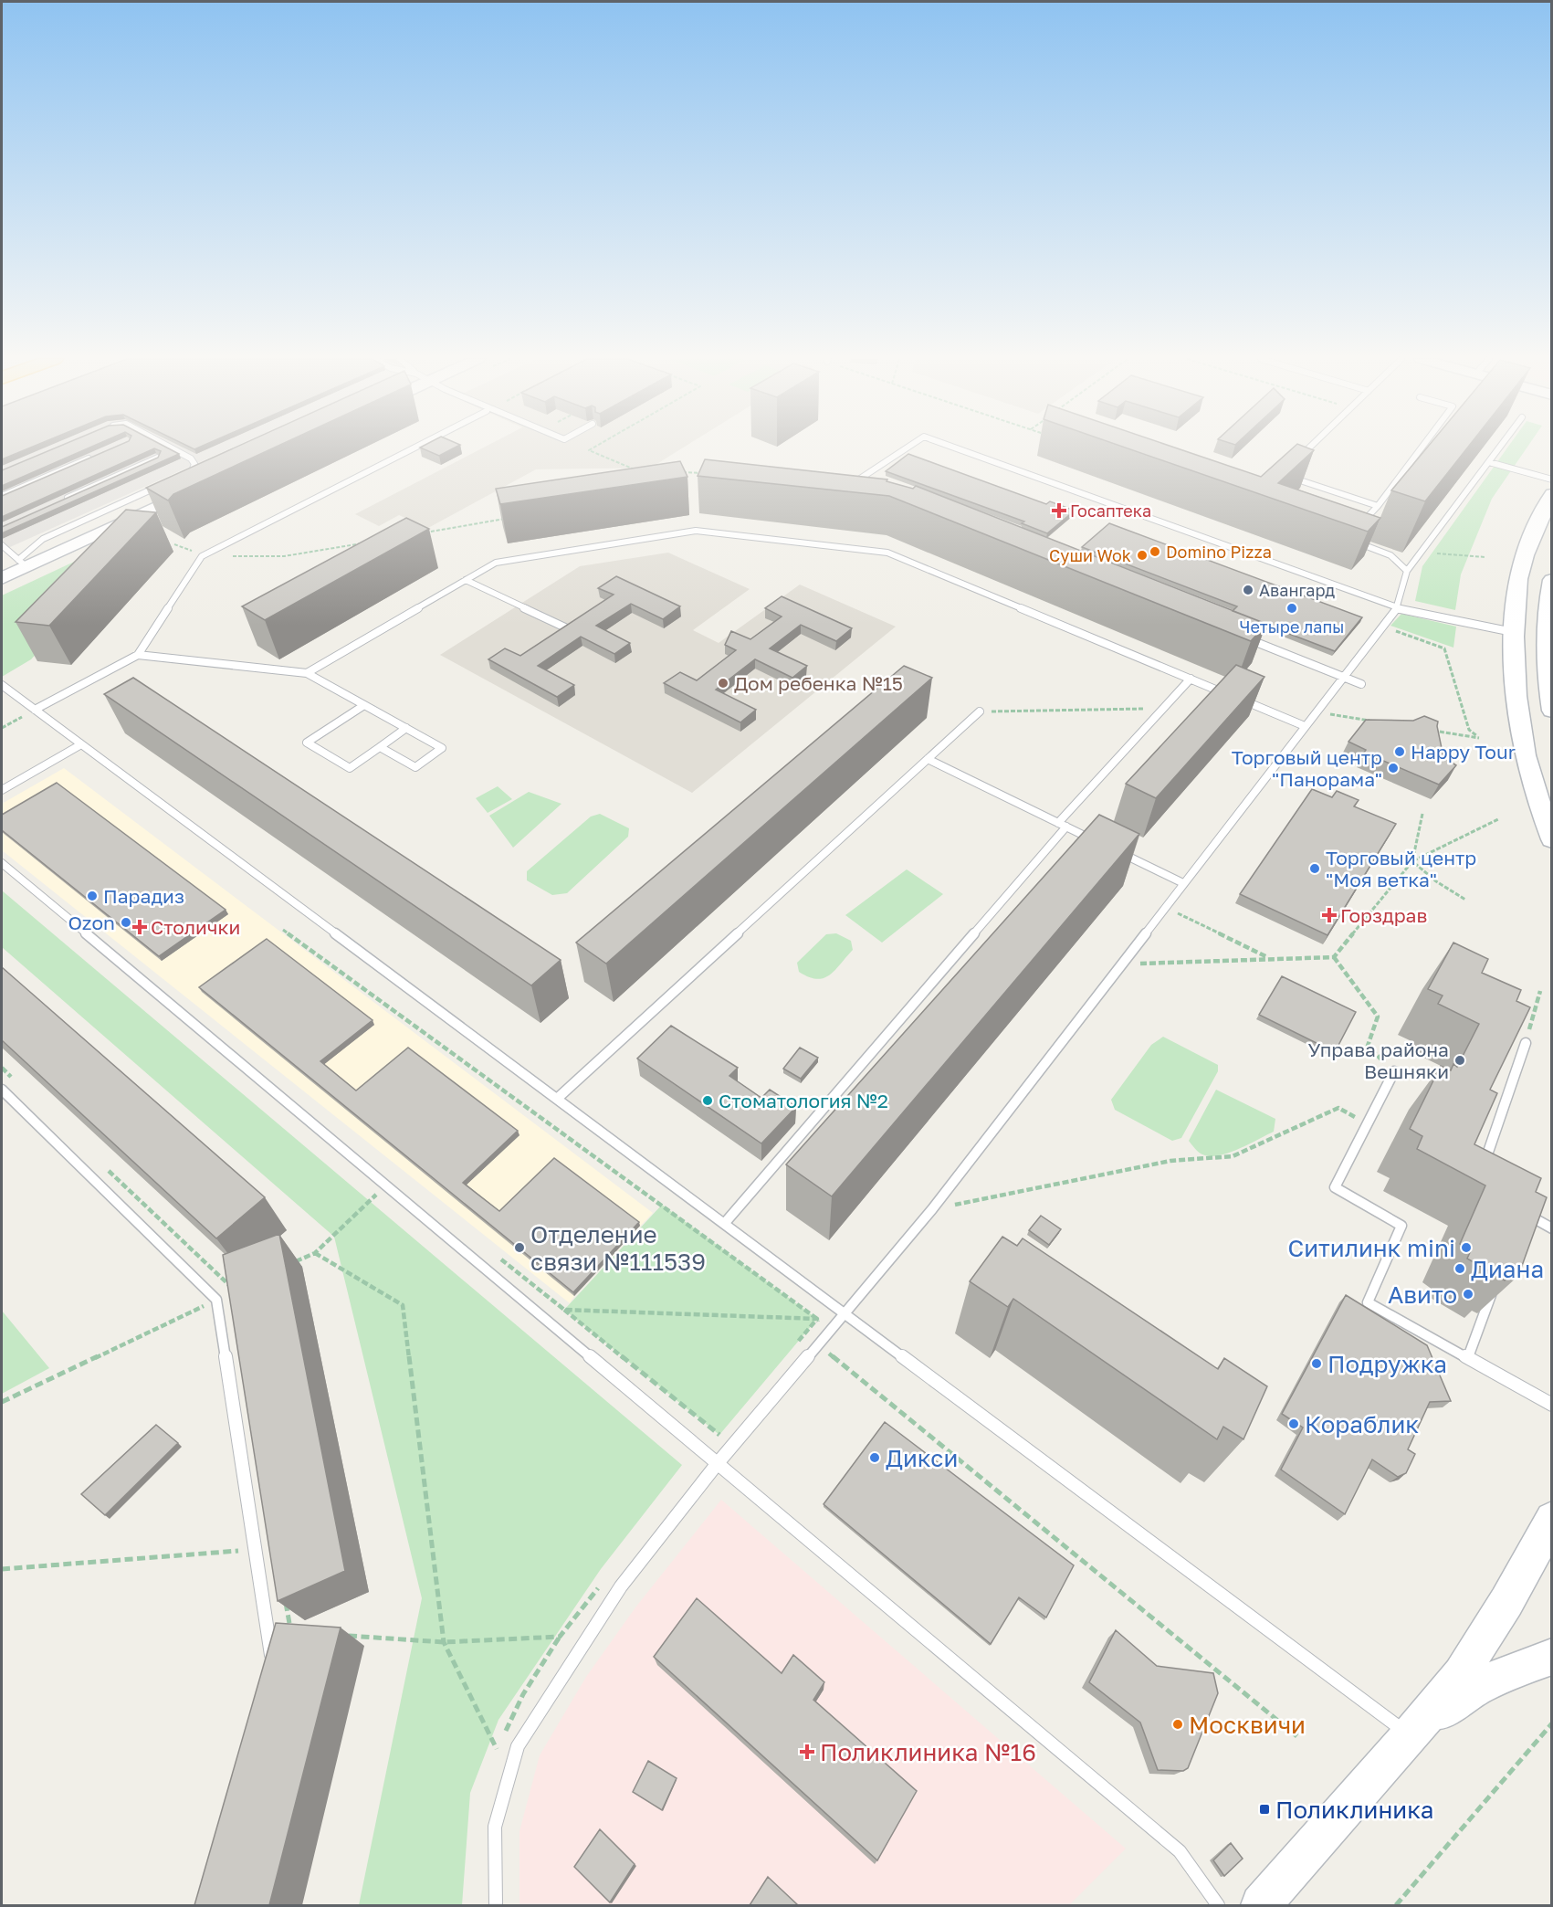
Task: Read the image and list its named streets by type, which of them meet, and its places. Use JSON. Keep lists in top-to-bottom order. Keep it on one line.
{"places":{"health":["Госаптека","Горздрав","Столички","Поликлиника №16"],"other":["Domino Pizza","Суши Wok","Авангард","Четыре лапы","Дом ребенка №15","Happy Tour","Торговый центр \"Панорама\"","Торговый центр \"Моя ветка\"","Парадиз","Ozon","Управа района Вешняки","Стоматология №2","Отделение связи №111539","Ситилинк mini","Диана","Авито","Подружка","Кораблик","Дикси","Москвичи"],"transit":["Поликлиника"]}}
